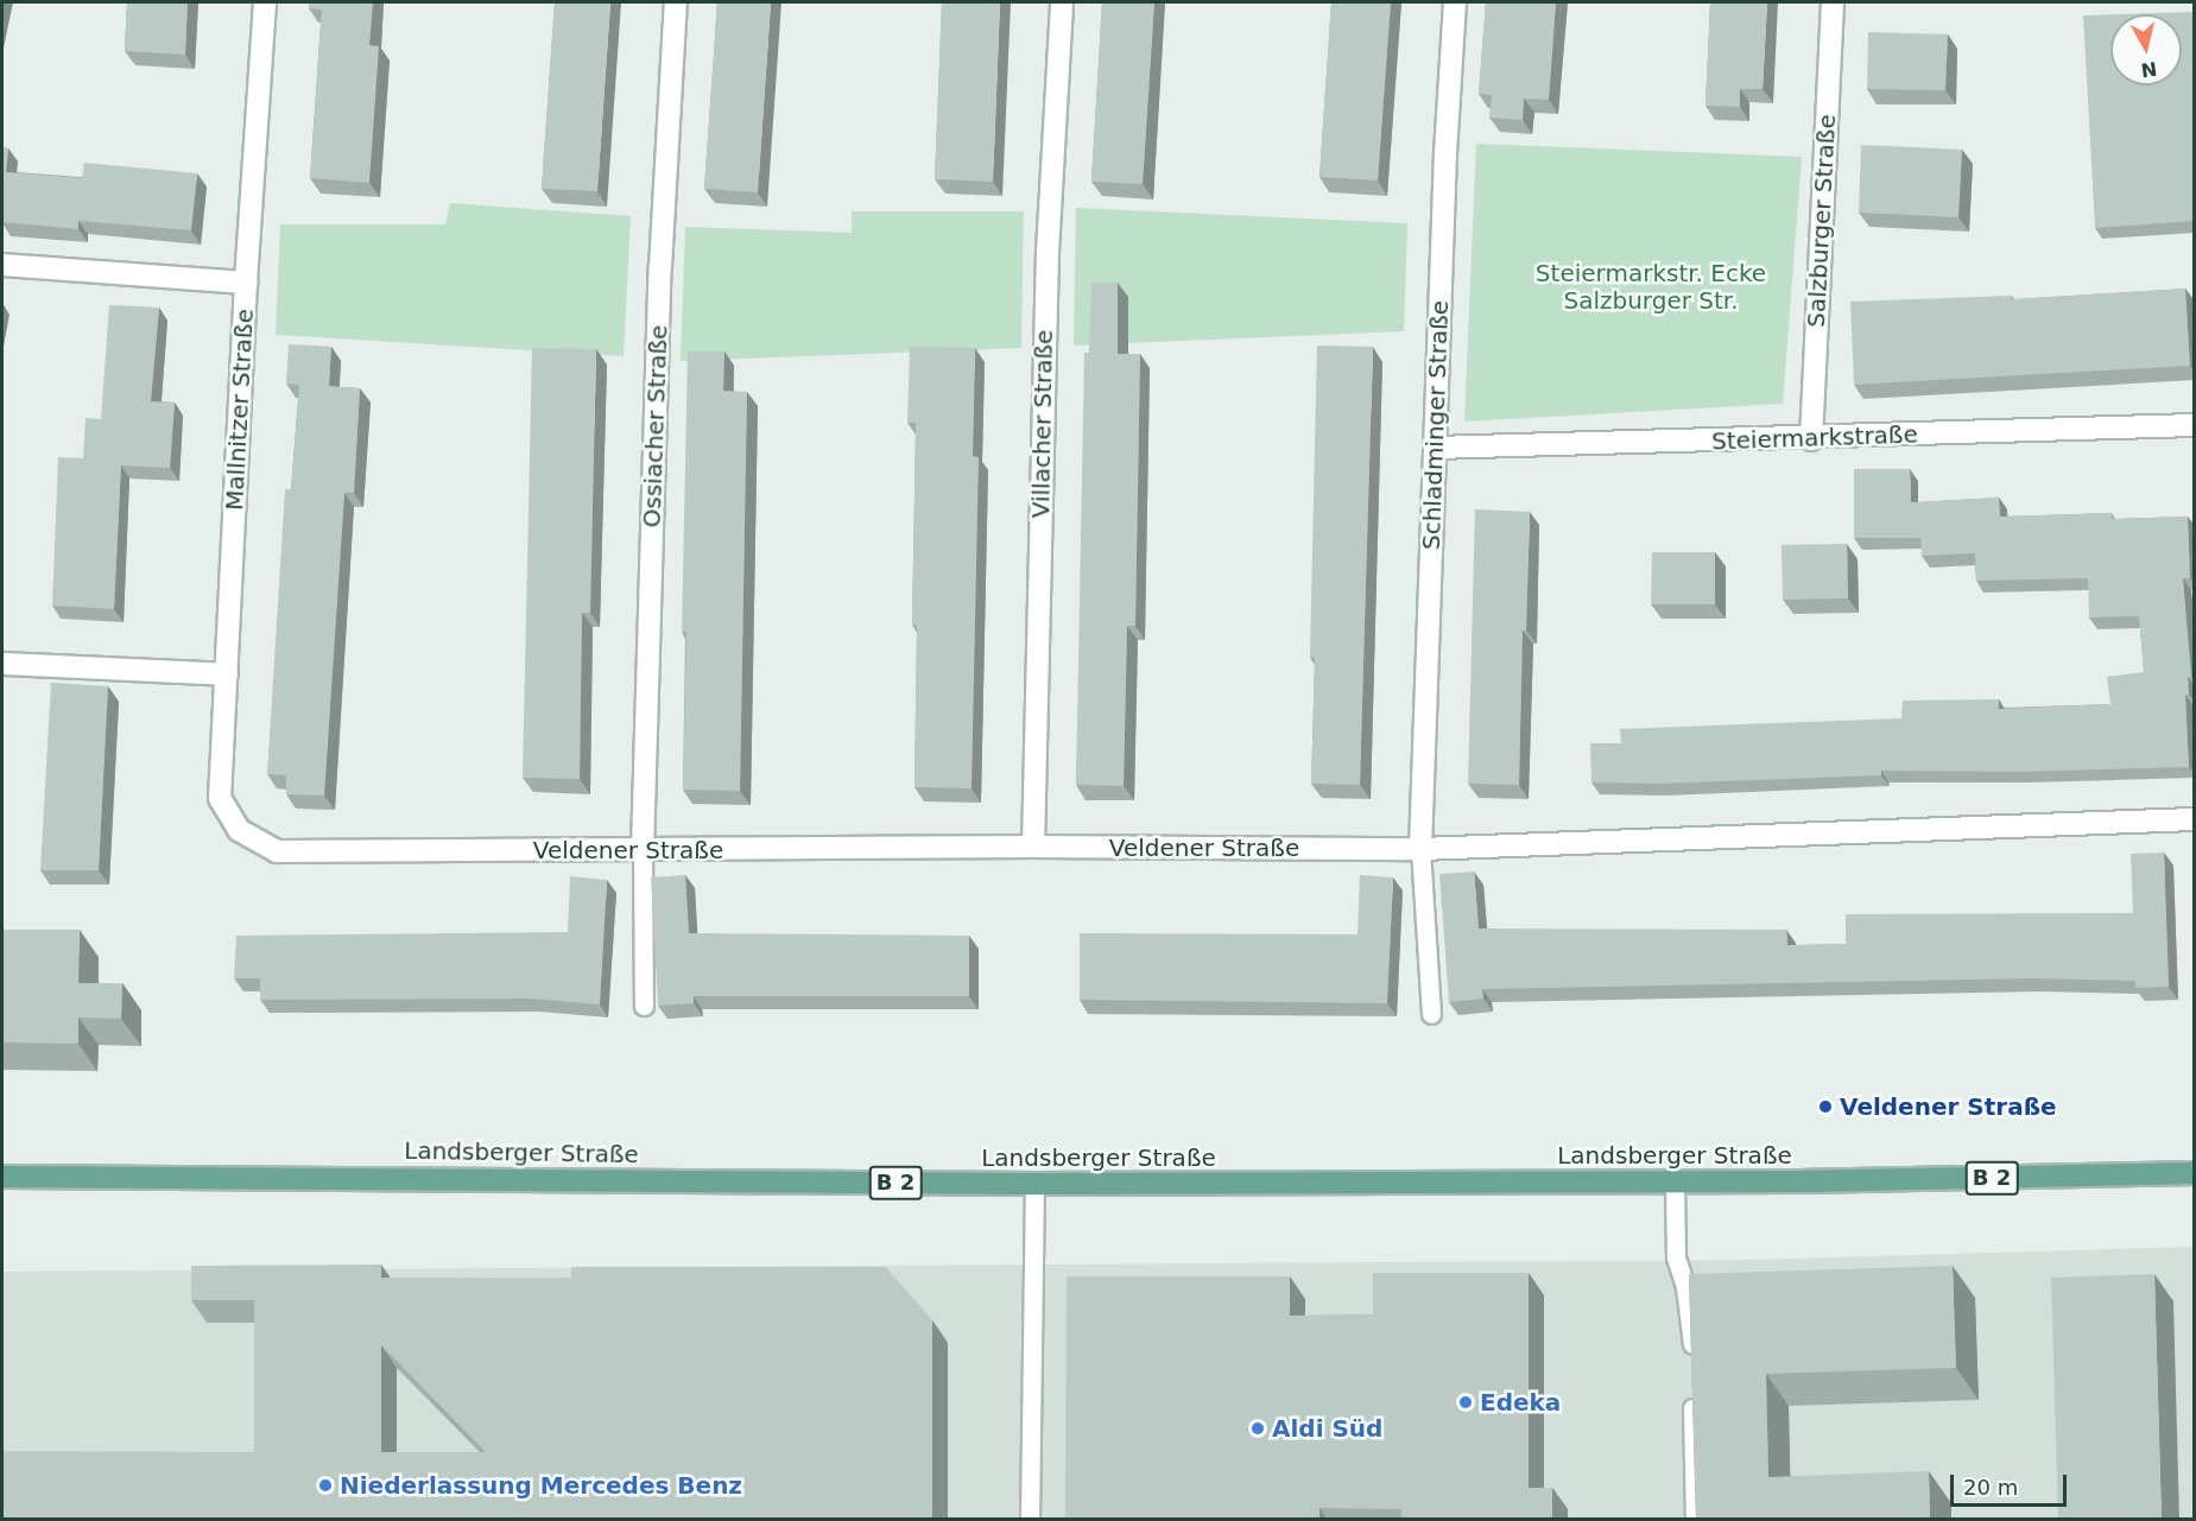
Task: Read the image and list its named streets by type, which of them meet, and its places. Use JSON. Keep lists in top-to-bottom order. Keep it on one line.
{"streets":{"main road":["Landsberger Straße","B 2"],"street":["Salzburger Straße","Mallnitzer Straße","Villacher Straße","Schladminger Straße","Ossiacher Straße","Steiermarkstraße","Veldener Straße"]},"crossings":[["Salzburger Straße","Steiermarkstraße"],["Mallnitzer Straße","Veldener Straße"],["Villacher Straße","Veldener Straße"],["Schladminger Straße","Steiermarkstraße"],["Schladminger Straße","Veldener Straße"],["Ossiacher Straße","Veldener Straße"]],"parks":["Steiermarkstr. Ecke Salzburger Str."],"places":["Veldener Straße","Edeka","Aldi Süd","Niederlassung Mercedes Benz"],"scale_bar":"20 m","north":"bottom"}
